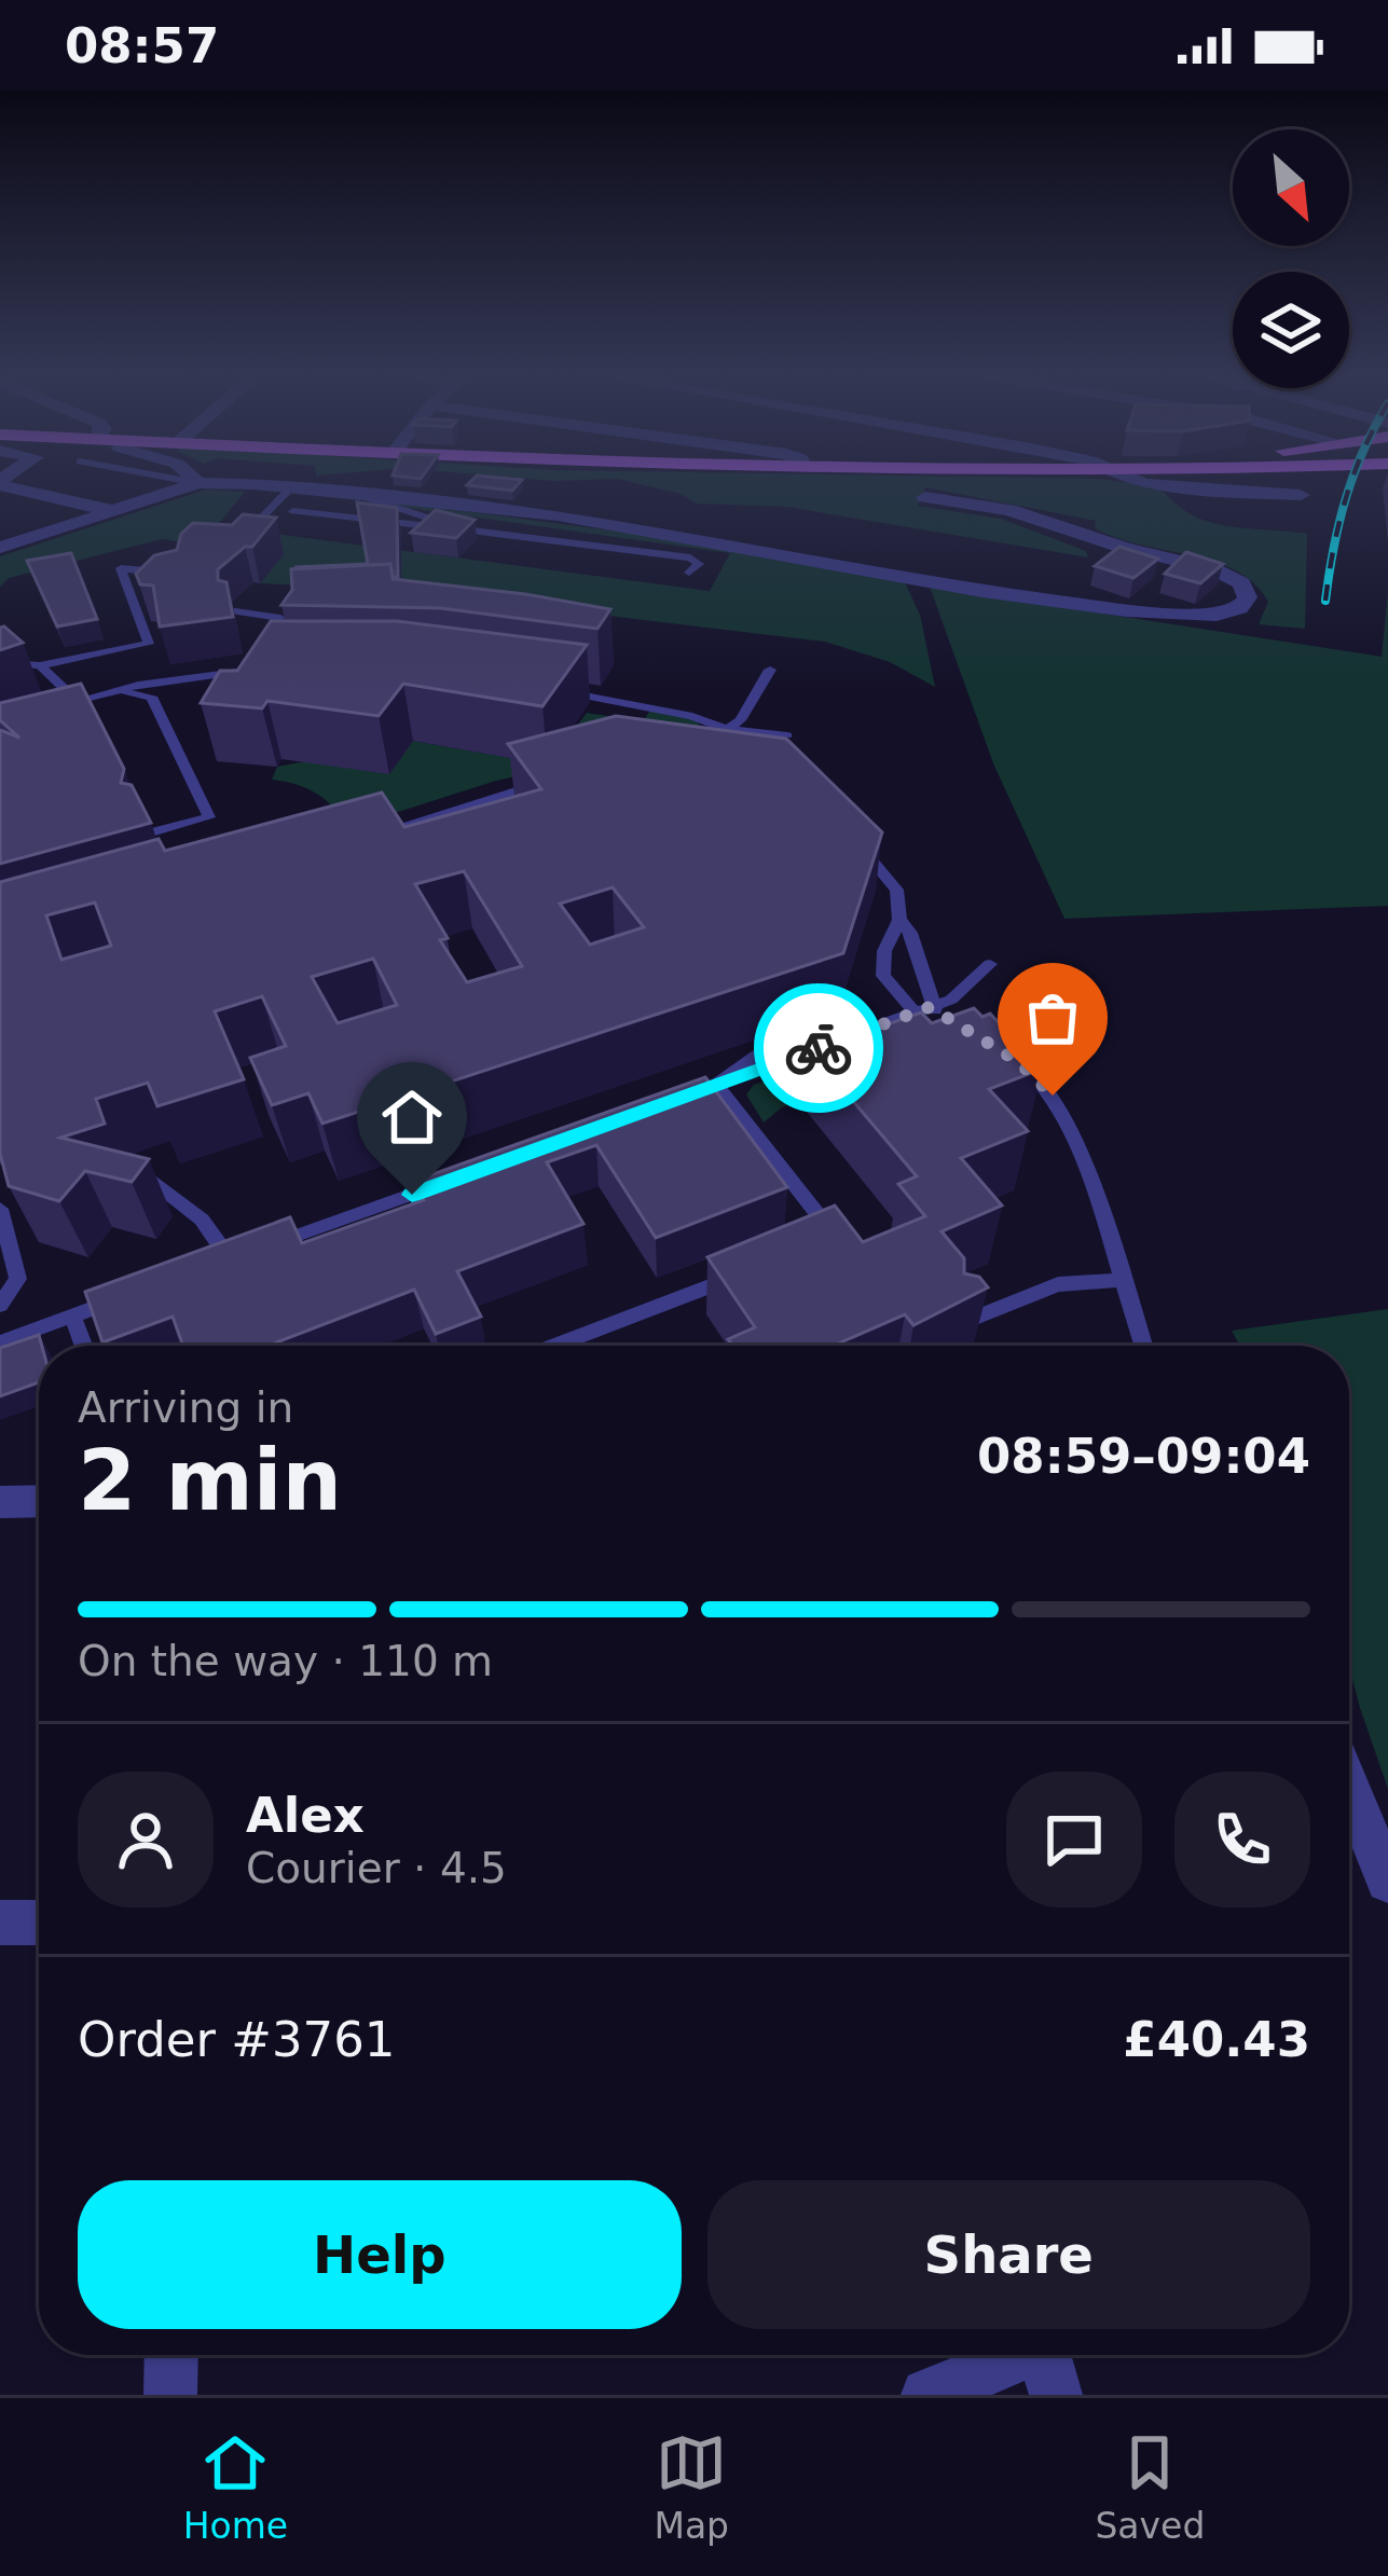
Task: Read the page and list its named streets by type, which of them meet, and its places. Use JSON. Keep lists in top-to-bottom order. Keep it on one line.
{"north":"bottom right","page":{"status":"08:57","heading":["2 min","Arriving in","08:59–09:04"],"panel":["Alex","Courier · 4.5","Order #3761","£40.43"],"bar":"On the way · 110 m","buttons":["Help","Share"],"tabs":["Home","Map","Saved"]}}
